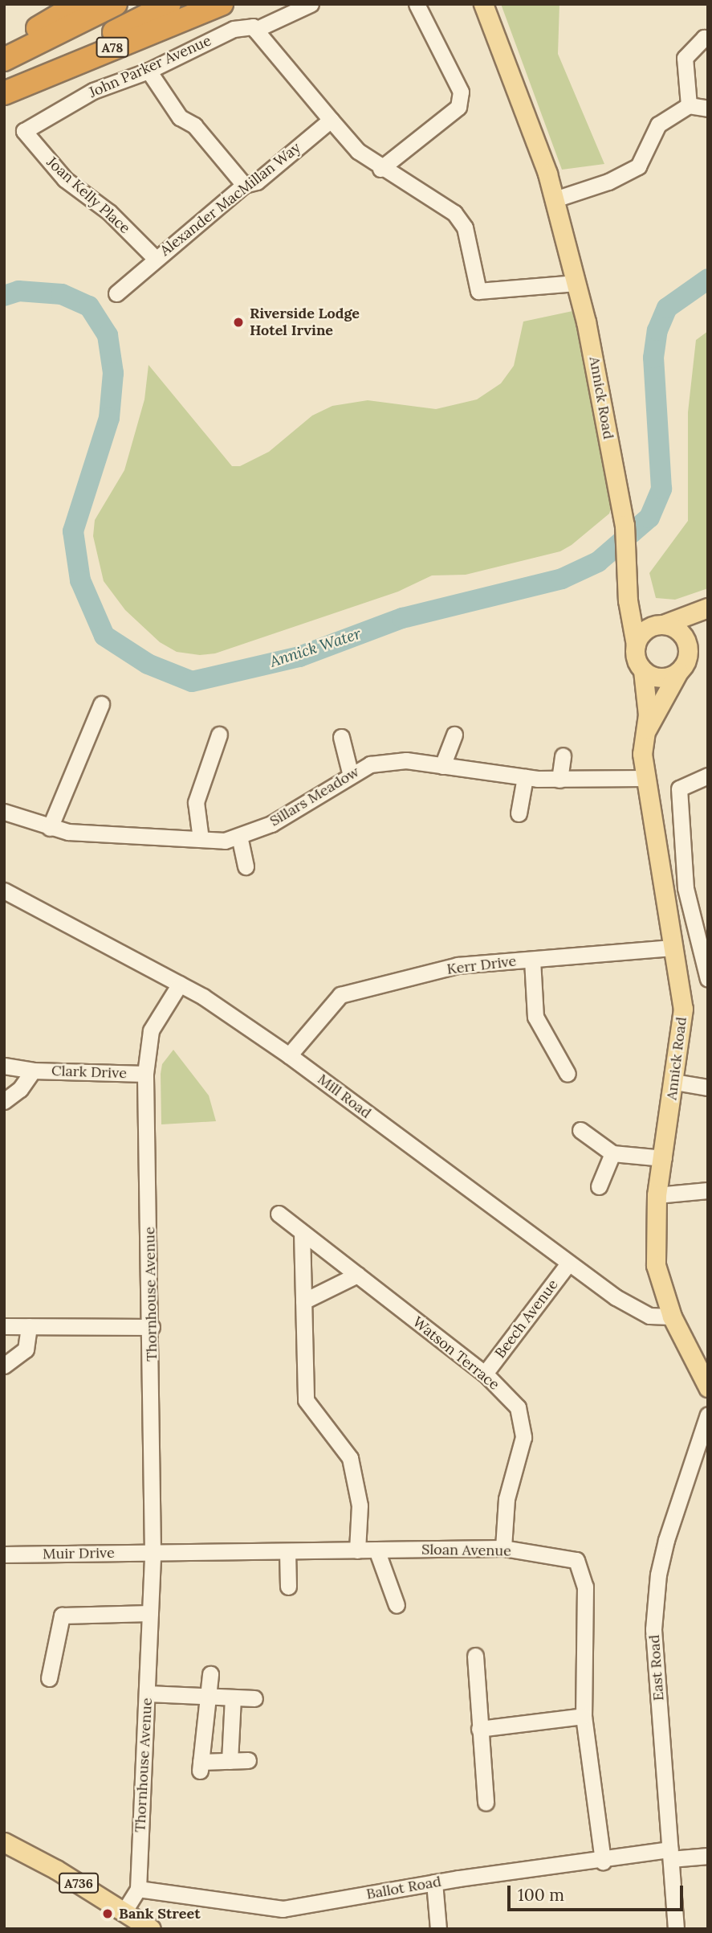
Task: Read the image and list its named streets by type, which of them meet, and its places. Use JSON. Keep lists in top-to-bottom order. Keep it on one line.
{"streets":{"highway":["A78"],"main road":["Annick Road","A736"],"street":["John Parker Avenue","Joan Kelly Place","Alexander MacMillan Way","Sillars Meadow","Kerr Drive","Clark Drive","Mill Road","Thornhouse Avenue","Beech Avenue","Watson Terrace","Sloan Avenue","Muir Drive","East Road","Ballot Road"]},"crossings":[["John Parker Avenue","Joan Kelly Place"],["Joan Kelly Place","Alexander MacMillan Way"],["Annick Road","Sillars Meadow"],["Annick Road","Kerr Drive"],["Annick Road","Mill Road"],["Kerr Drive","Mill Road"],["Clark Drive","Thornhouse Avenue"],["Mill Road","Thornhouse Avenue"],["Mill Road","Beech Avenue"],["Thornhouse Avenue","Sloan Avenue"],["Thornhouse Avenue","Muir Drive"],["Thornhouse Avenue","A736"],["Thornhouse Avenue","Ballot Road"],["Beech Avenue","Watson Terrace"],["Watson Terrace","Sloan Avenue"],["Sloan Avenue","Muir Drive"],["Sloan Avenue","Ballot Road"],["East Road","Ballot Road"]],"water":["Annick Water"],"places":["Riverside Lodge Hotel Irvine","Bank Street"],"scale_bar":"100 m"}
